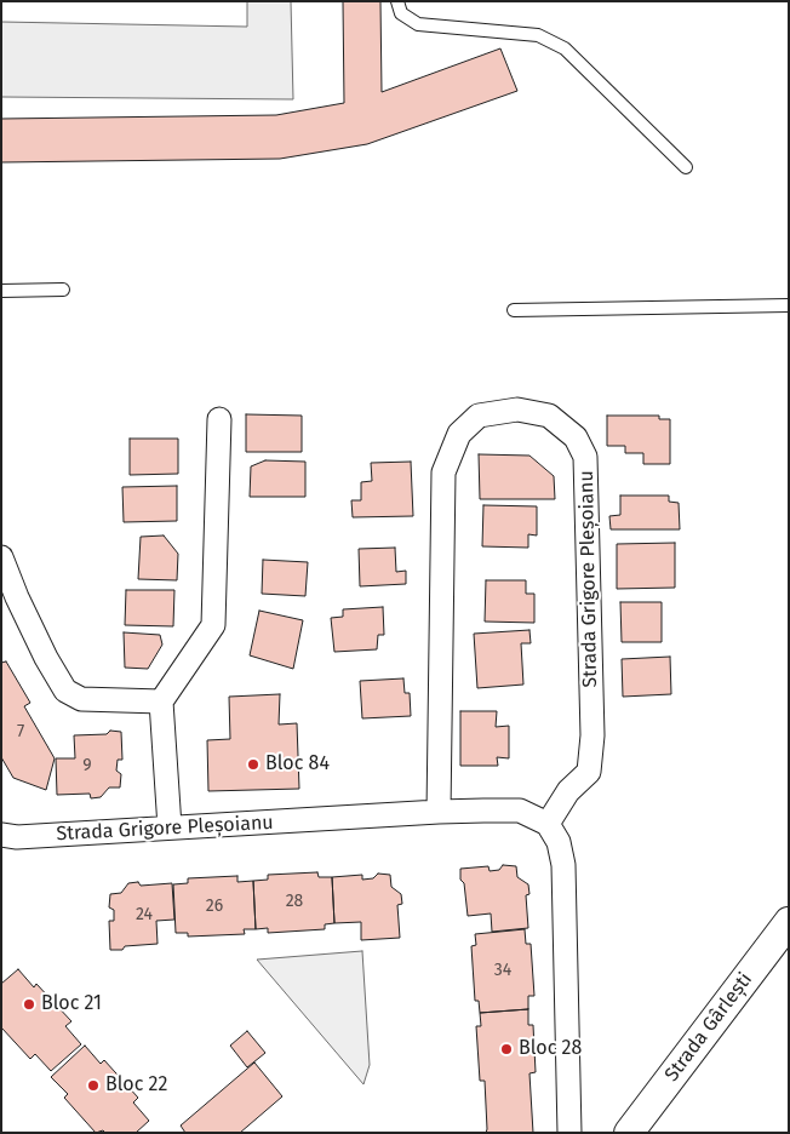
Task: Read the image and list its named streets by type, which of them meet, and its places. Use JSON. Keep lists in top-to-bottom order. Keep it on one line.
{"streets":{"street":["Strada Grigore Pleșoianu","Strada Gârlești"]},"places":["Bloc 84","Bloc 21","Bloc 28","Bloc 22"],"house_numbers":["7","9","28","26","24","34"]}
